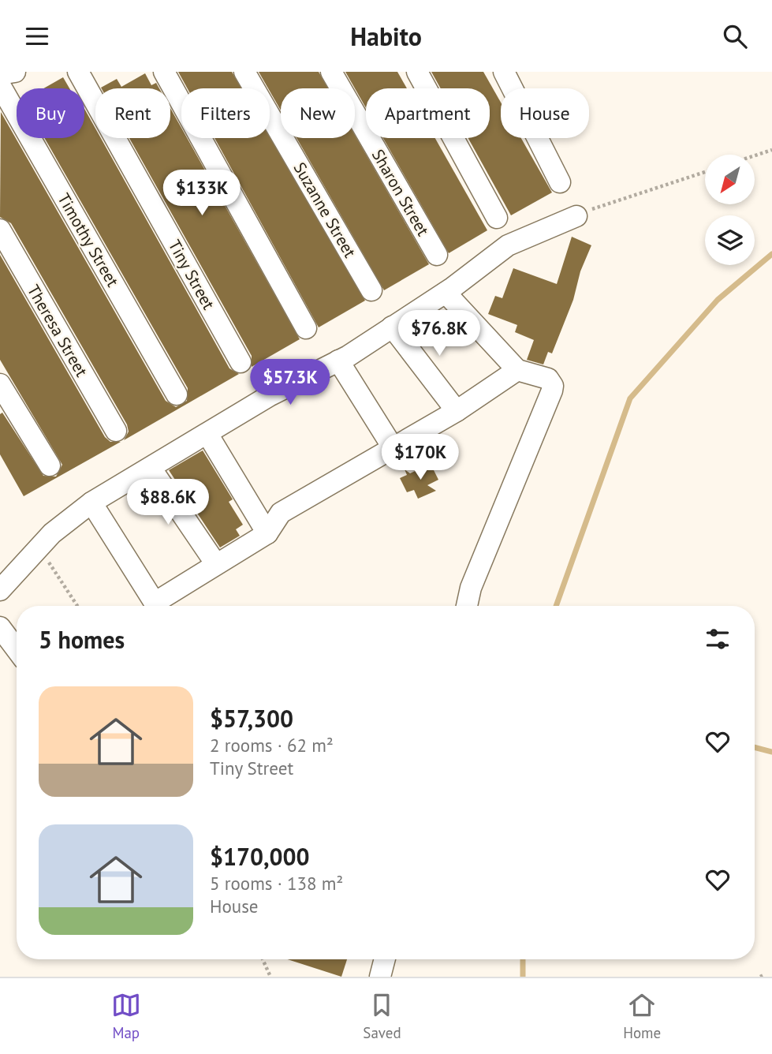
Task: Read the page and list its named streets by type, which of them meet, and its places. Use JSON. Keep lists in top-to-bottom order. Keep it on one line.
{"streets":{"street":["Sharon Street","Suzanne Street","Timothy Street","Tiny Street","Theresa Street"]},"north":"bottom left","page":{"header":"Habito","chip":["Buy","Rent","Filters","New","Apartment","House"],"price":["$133K","$76.8K","$57.3K","$170K","$88.6K"],"heading":"5 homes","list":[{"name":"$57,300","note":"2 rooms · 62 m² · Tiny Street"},{"name":"$170,000","note":"5 rooms · 138 m² · House"}],"tabs":["Map","Saved","Home"]}}
